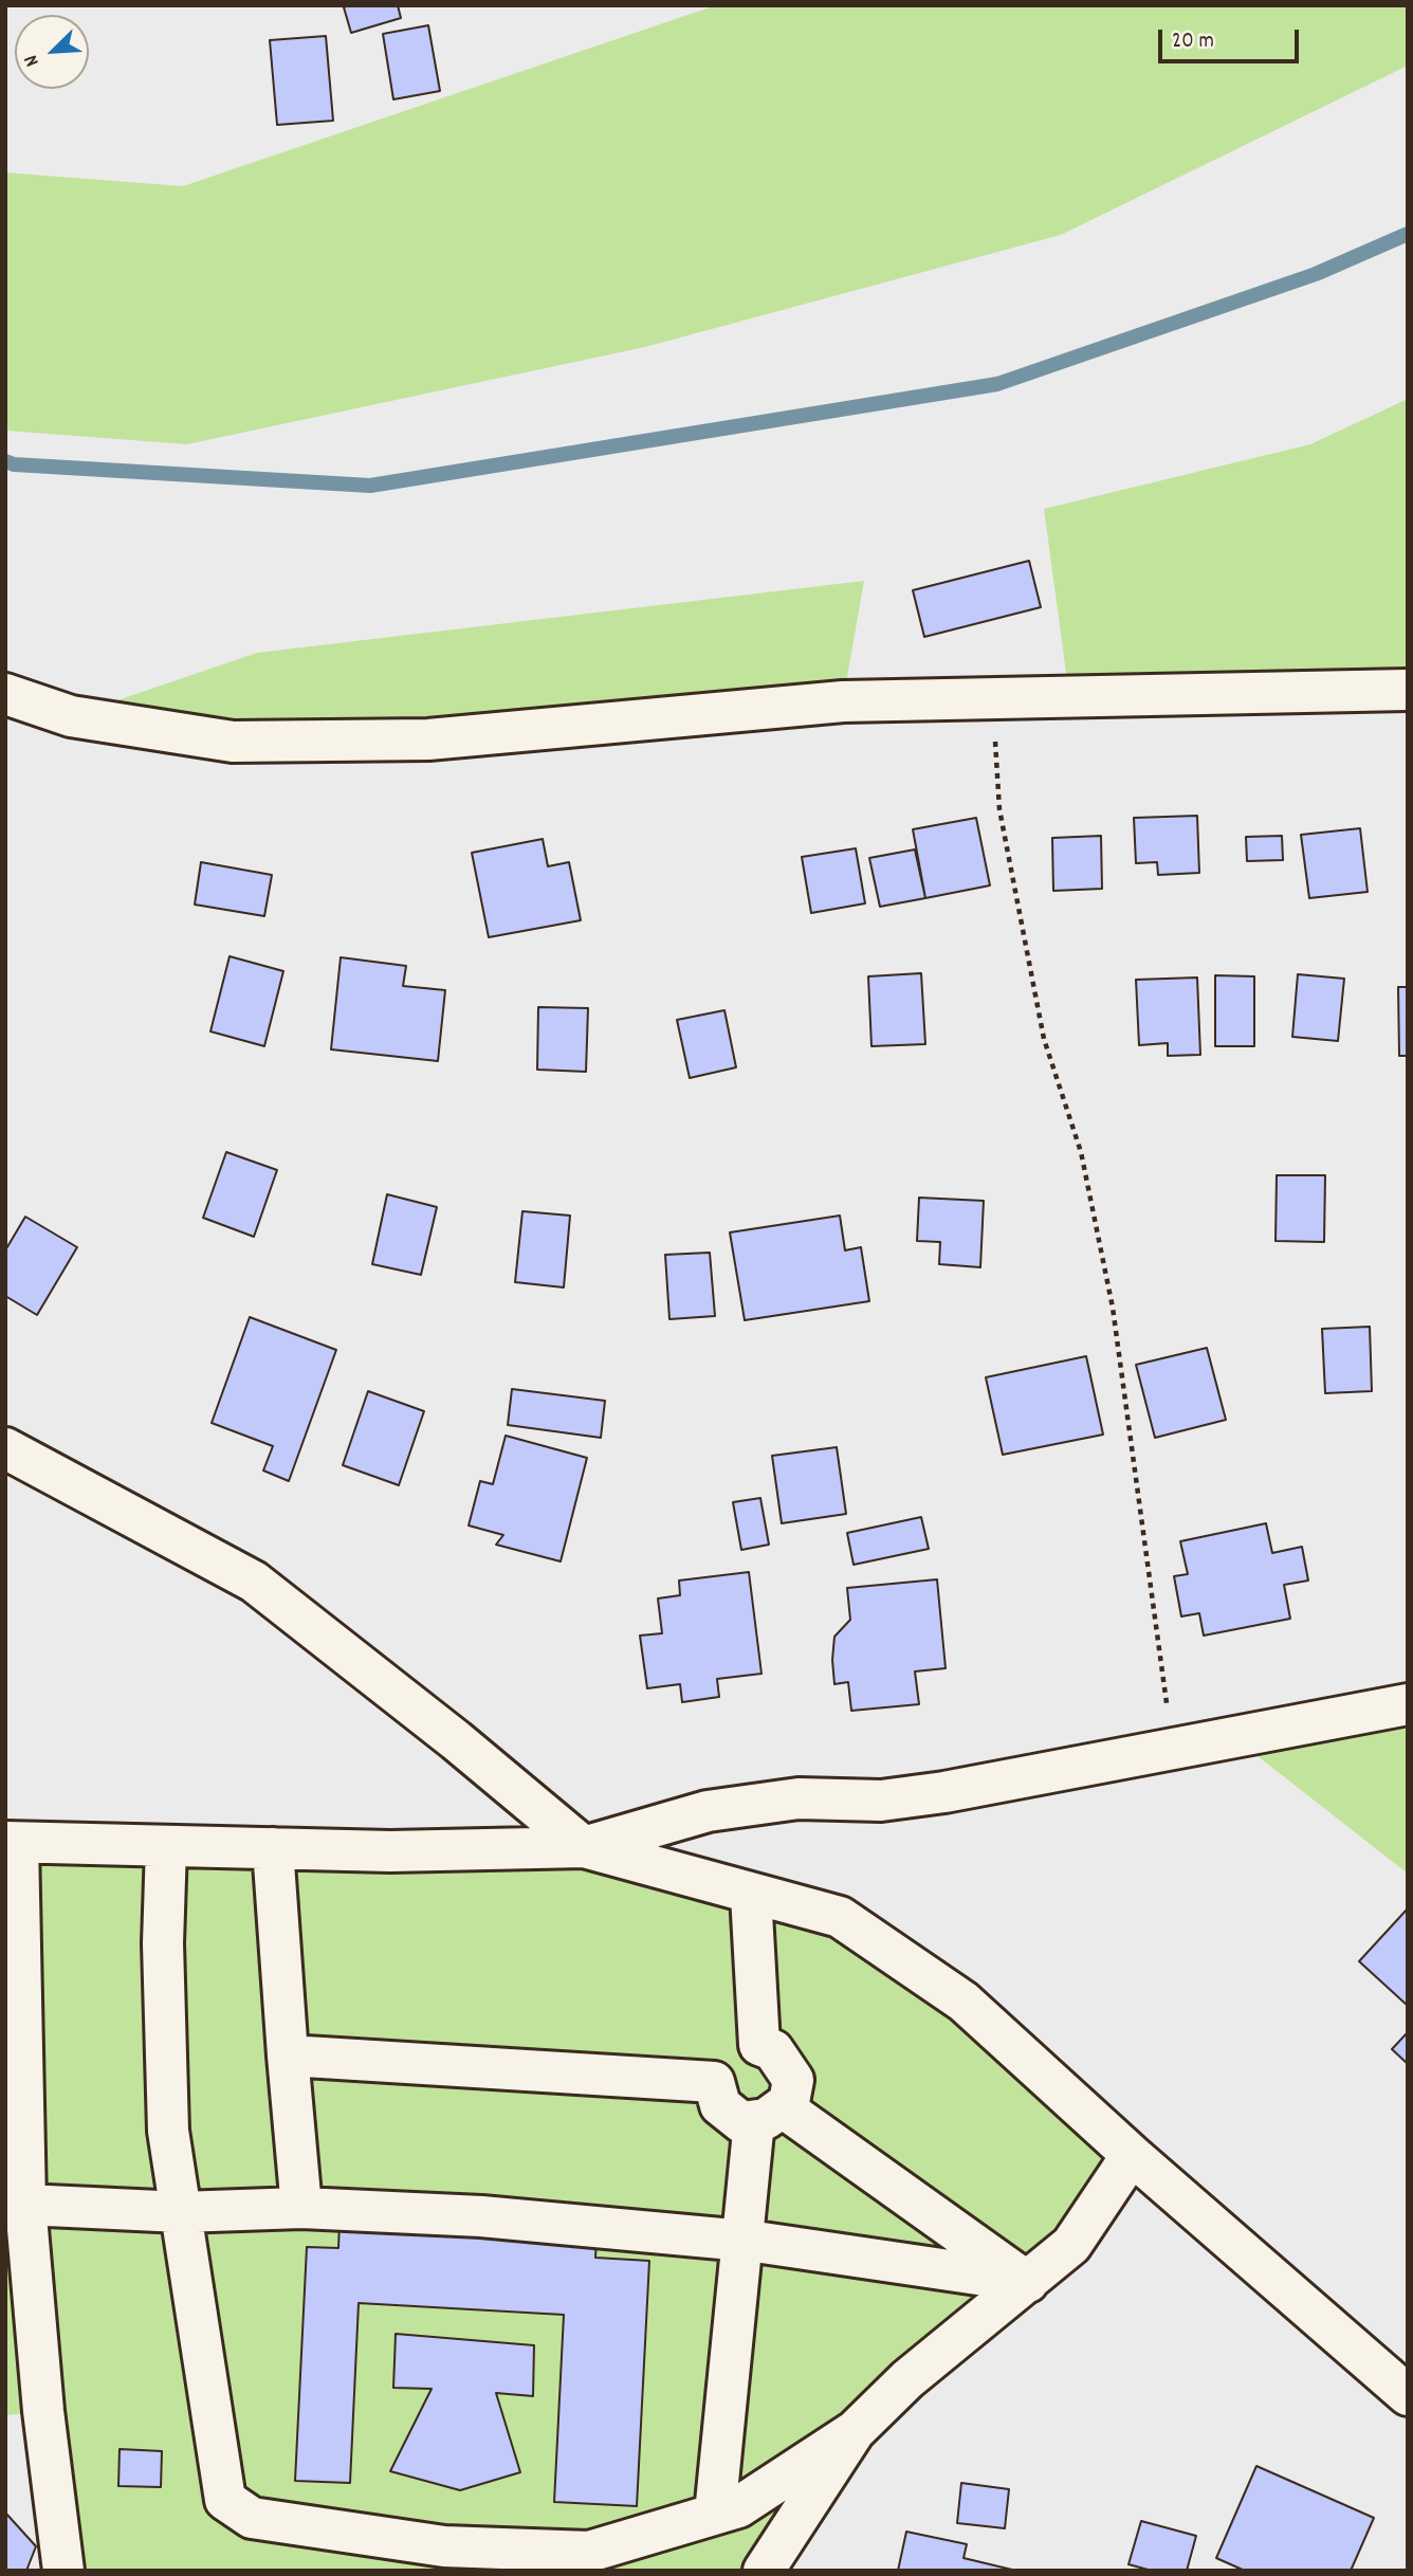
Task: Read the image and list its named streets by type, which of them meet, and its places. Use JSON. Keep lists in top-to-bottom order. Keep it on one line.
{"scale_bar":"20 m","north":"bottom left"}
